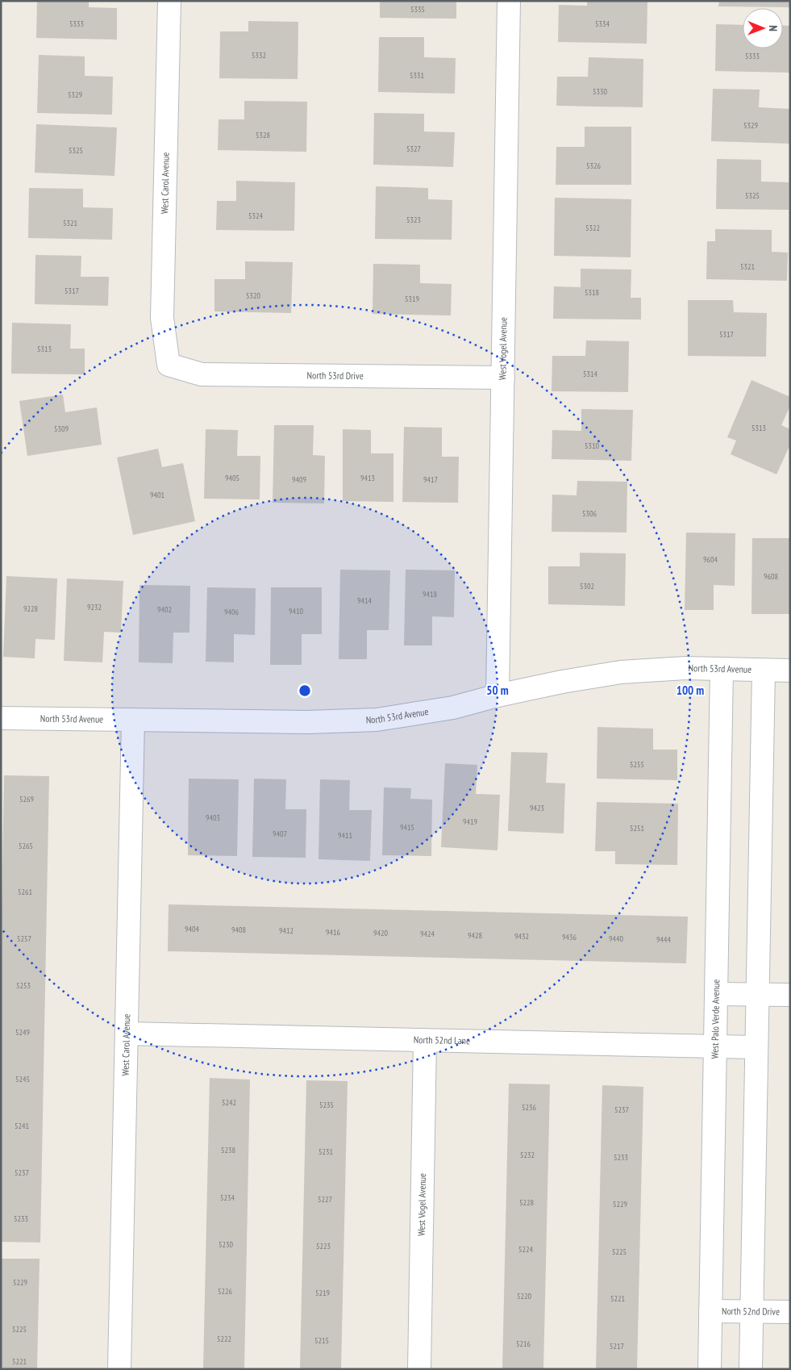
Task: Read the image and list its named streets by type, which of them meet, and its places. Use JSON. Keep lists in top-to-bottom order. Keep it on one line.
{"streets":{"street":["West Carol Avenue","West Vogel Avenue","North 53rd Drive","North 53rd Avenue","West Palo Verde Avenue","North 52nd Lane","North 52nd Drive"]},"crossings":[["West Carol Avenue","North 53rd Drive"],["West Carol Avenue","North 53rd Avenue"],["West Carol Avenue","North 52nd Lane"],["West Vogel Avenue","North 53rd Drive"],["West Vogel Avenue","North 53rd Avenue"],["West Vogel Avenue","North 52nd Lane"],["North 53rd Avenue","West Palo Verde Avenue"],["West Palo Verde Avenue","North 52nd Lane"],["West Palo Verde Avenue","North 52nd Drive"]],"house_numbers":["5335","5333","5334","5332","5333","5331","5330","5329","5329","5328","5327","5325","5326","5325","5324","5323","5321","5322","5321","5317","5318","5320","5319","5317","5313","5314","5313","5309","5310","9405","9413","9409","9417","9401","5306","9604","9608","5302","9418","9414","9232","9228","9402","9410","9406","5255","5269","9423","9403","9419","9415","5251","9407","9411","5265","5261","9404","9408","9412","9416","9420","9424","9428","9432","9436","5257","9440","9444","5253","5249","5245","5242","5235","5236","5237","5241","5238","5231","5232","5233","5237","5234","5227","5228","5229","5233","5230","5223","5224","5225","5229","5226","5219","5220","5221","5225","5222","5215","5216","5217","5221"],"north":"right","rings":["50 m","100 m"]}
